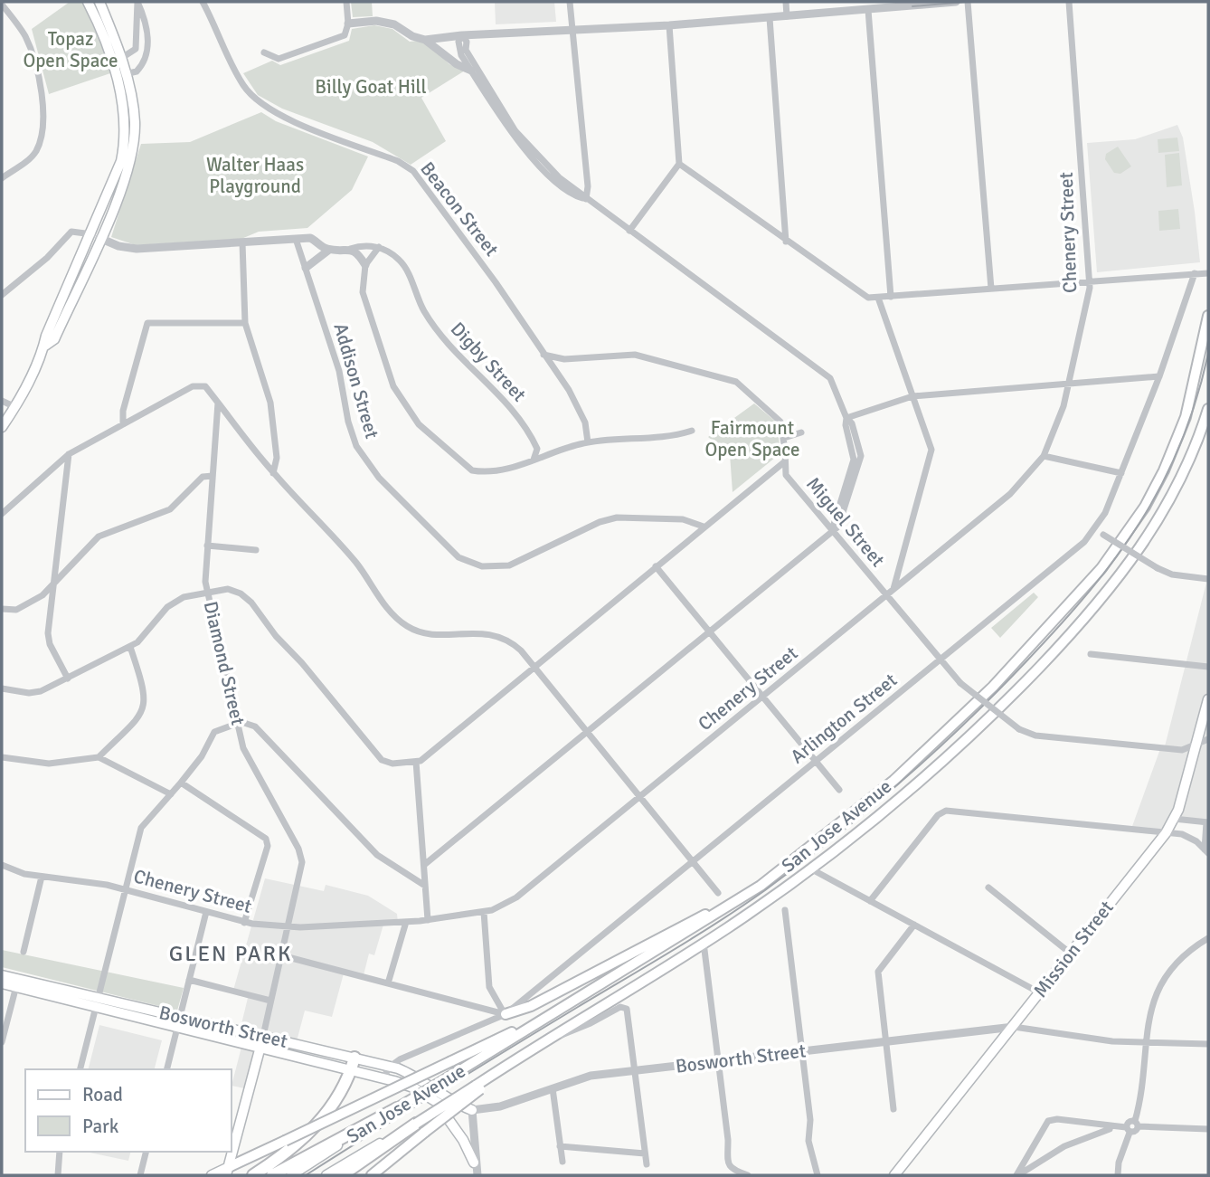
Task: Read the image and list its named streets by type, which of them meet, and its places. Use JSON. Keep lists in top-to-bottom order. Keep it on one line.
{"streets":{"main road":["Diamond Street","San Jose Avenue","Mission Street","Bosworth Street"],"street":["Beacon Street","Chenery Street","Digby Street","Addison Street","Miguel Street","Arlington Street"]},"crossings":[["Beacon Street","Miguel Street"],["Chenery Street","Miguel Street"],["Chenery Street","Diamond Street"],["Miguel Street","Arlington Street"],["Miguel Street","Mission Street"],["Diamond Street","Bosworth Street"],["Arlington Street","Bosworth Street"],["Mission Street","Bosworth Street"]],"districts":["GLEN PARK"],"parks":["Topaz Open Space","Billy Goat Hill","Walter Haas Playground","Fairmount Open Space"],"legend":["Road","Park"]}
